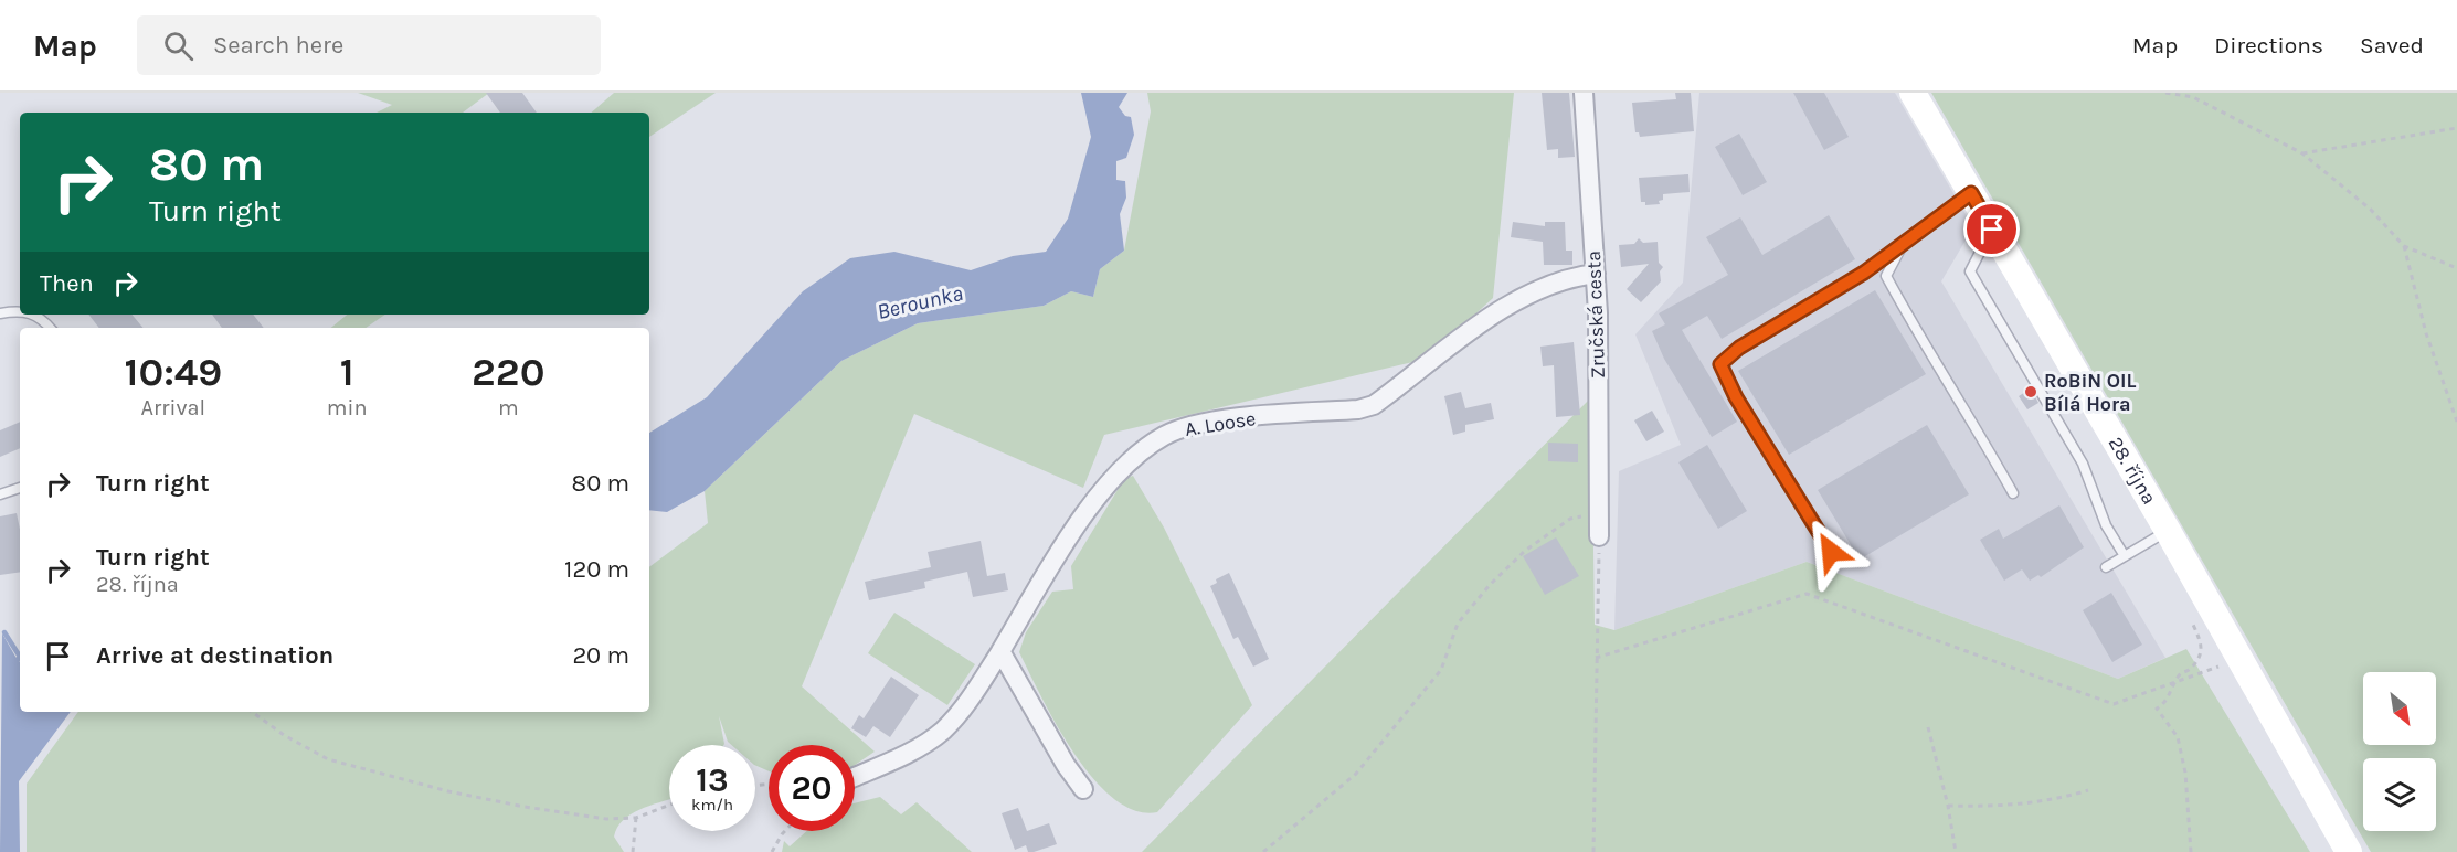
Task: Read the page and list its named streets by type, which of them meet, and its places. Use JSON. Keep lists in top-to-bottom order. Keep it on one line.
{"streets":{"main road":["28. října"],"street":["Zručská cesta","A. Loose"]},"crossings":[["Zručská cesta","A. Loose"]],"water":["Berounka"],"places":["RoBiN OIL Bílá Hora"],"north":"bottom right","page":{"header":"Map","search":"Search here","nav":["Map","Directions","Saved"],"turn":["80 m","Turn right"],"then":"Then","eta":["10:49","Arrival","1","min","220","m"],"list":[{"name":"Turn right","value":"80 m"},{"name":"Turn right","note":"28. října","value":"120 m"},{"name":"Arrive at destination","value":"20 m"}],"speed":"13 km/h","limit":"20"}}
